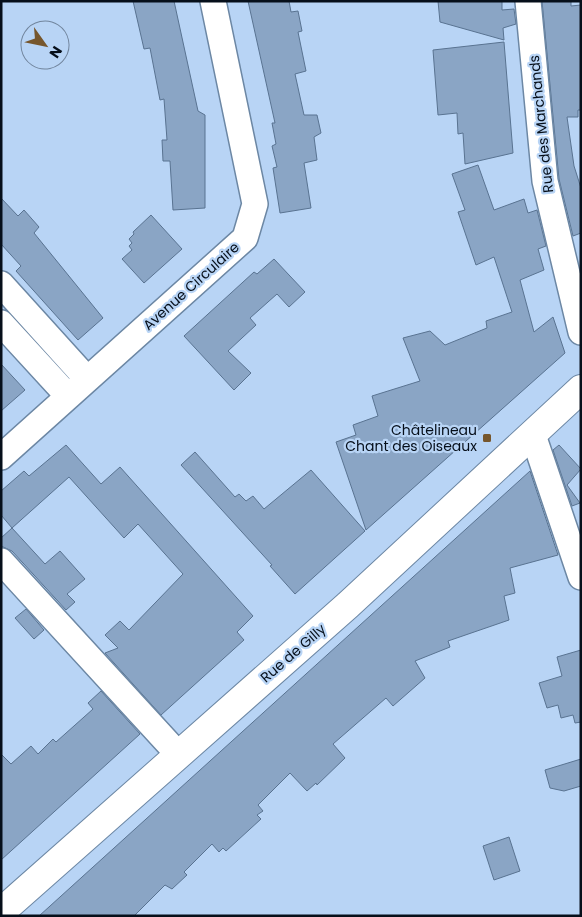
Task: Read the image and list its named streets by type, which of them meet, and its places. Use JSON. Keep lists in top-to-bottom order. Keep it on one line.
{"streets":{"main road":["Rue de Gilly"],"street":["Rue des Marchands","Avenue Circulaire"]},"places":{"transit":["Châtelineau Chant des Oiseaux"]},"north":"bottom right"}
